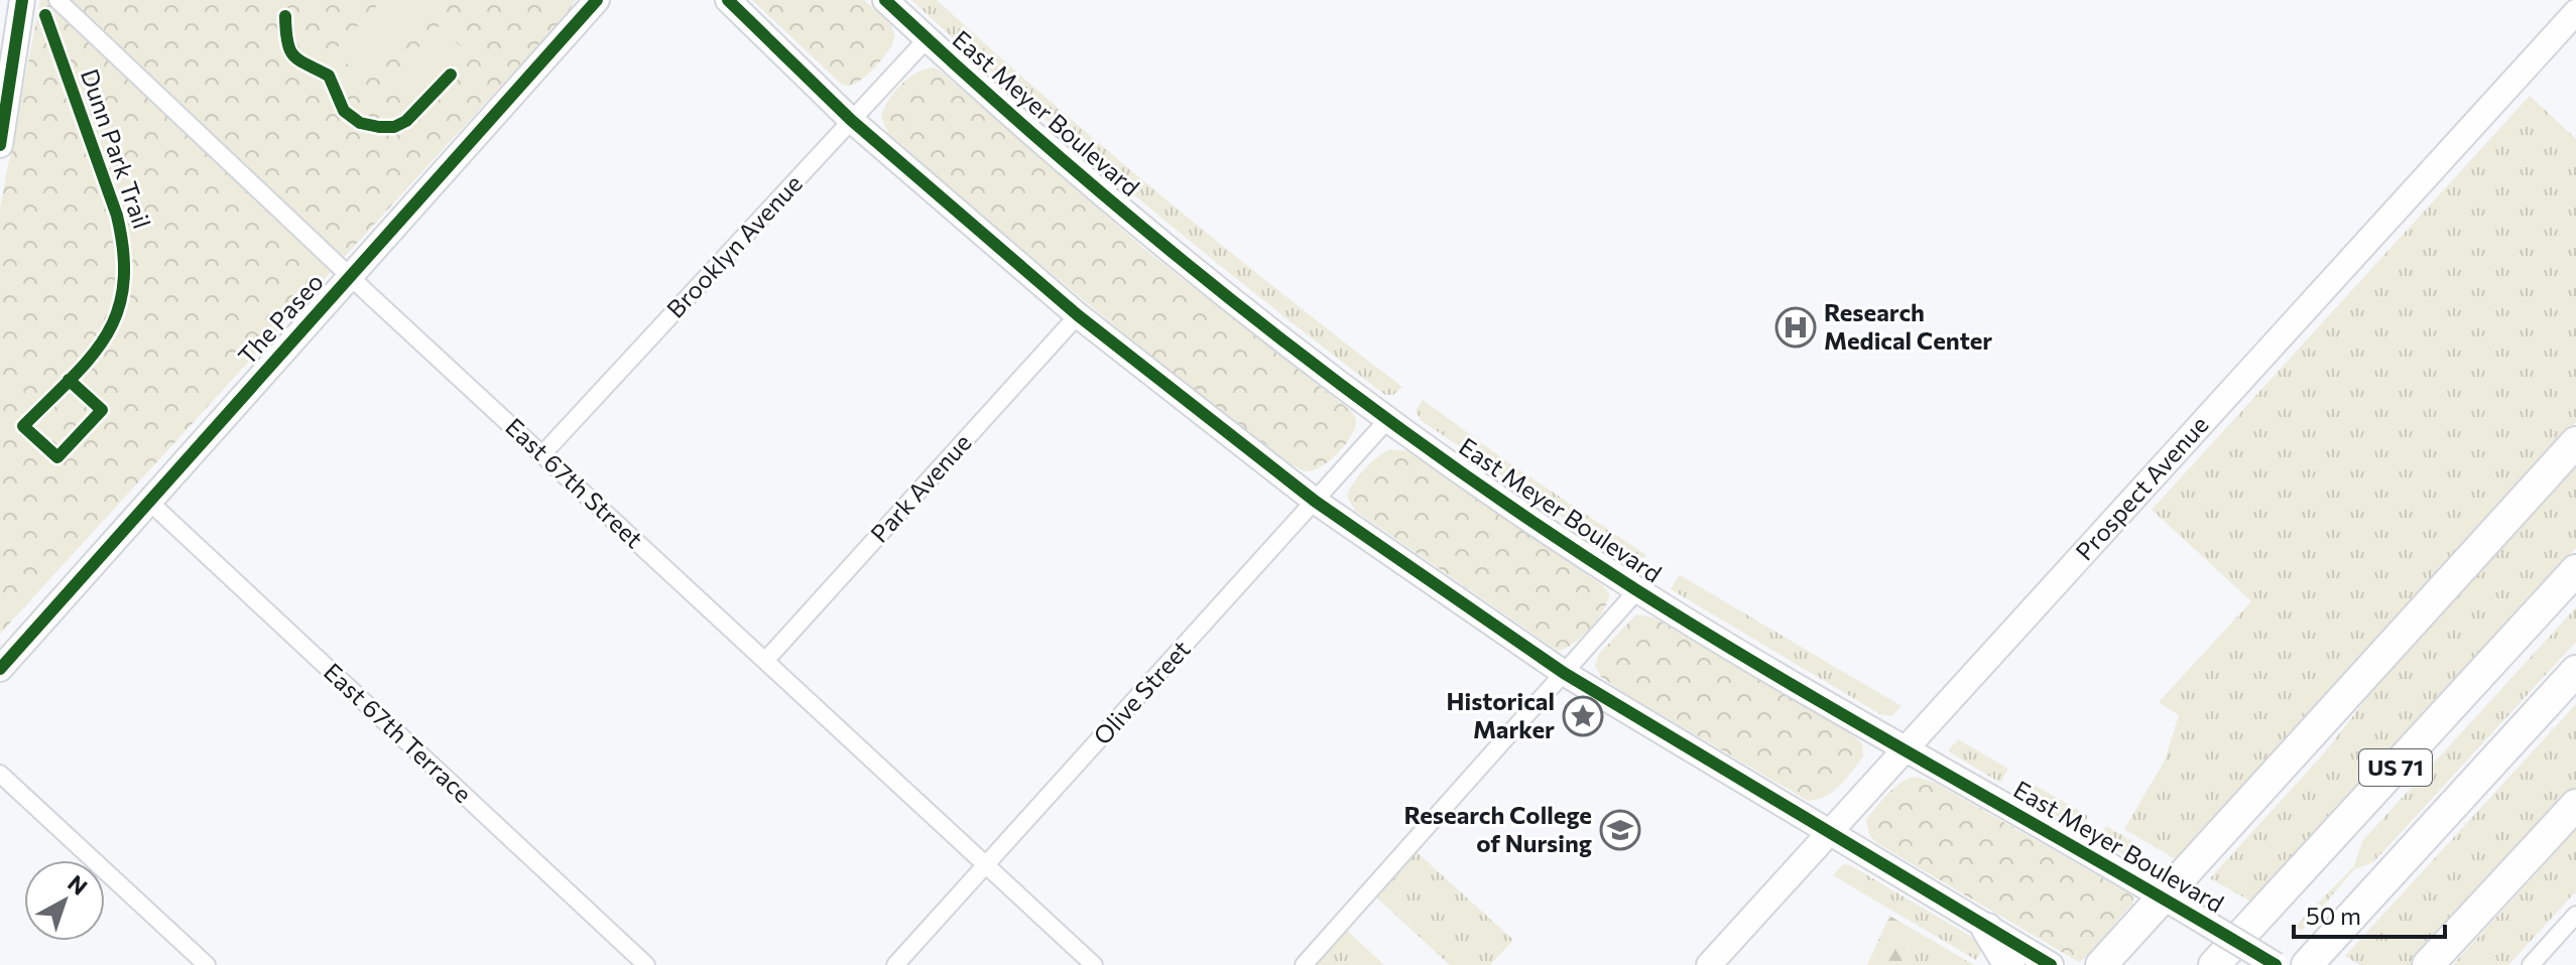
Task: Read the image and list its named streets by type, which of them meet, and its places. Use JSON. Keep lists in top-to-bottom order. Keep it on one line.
{"streets":{"highway":["US 71"],"main road":["East Meyer Boulevard","The Paseo","Prospect Avenue"],"street":["Brooklyn Avenue","East 67th Street","Park Avenue","Olive Street","East 67th Terrace"],"cycle path":["Dunn Park Trail"]},"crossings":[["East Meyer Boulevard","Brooklyn Avenue"],["East Meyer Boulevard","Prospect Avenue"],["East Meyer Boulevard","Olive Street"],["Brooklyn Avenue","East 67th Street"],["The Paseo","East 67th Street"],["The Paseo","East 67th Terrace"],["East 67th Street","Park Avenue"],["East 67th Street","Olive Street"]],"places":{"hospital":["Research Medical Center"],"place":["Historical Marker"],"school or university":["Research College of Nursing"]},"scale_bar":"50 m","north":"top right"}
